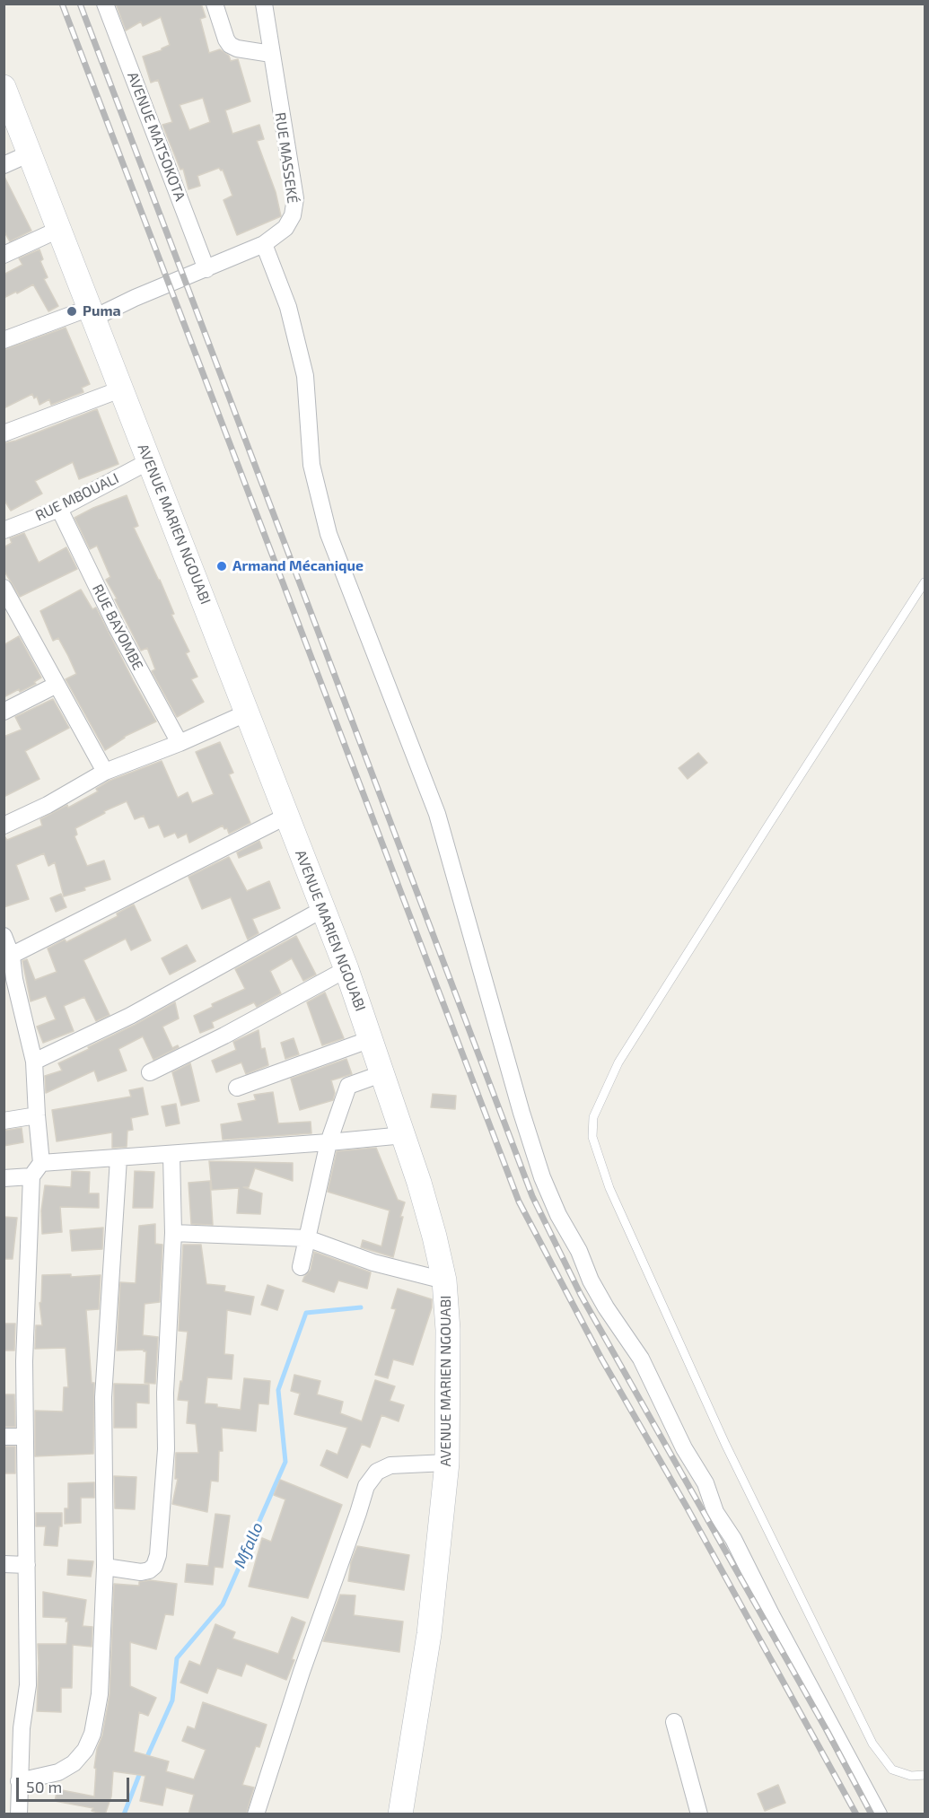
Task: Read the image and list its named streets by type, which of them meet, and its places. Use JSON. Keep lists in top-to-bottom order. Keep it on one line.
{"streets":{"street":["AVENUE MATSOKOTA","RUE MASSEKÉ","RUE MBOUALI","AVENUE MARIEN NGOUABI","RUE BAYOMBE"]},"crossings":[["AVENUE MATSOKOTA","RUE MASSEKÉ"],["RUE MASSEKÉ","AVENUE MARIEN NGOUABI"],["RUE MBOUALI","AVENUE MARIEN NGOUABI"],["RUE MBOUALI","RUE BAYOMBE"]],"water":["Mfallo"],"places":["Puma","Armand Mécanique"],"scale_bar":"50 m"}
